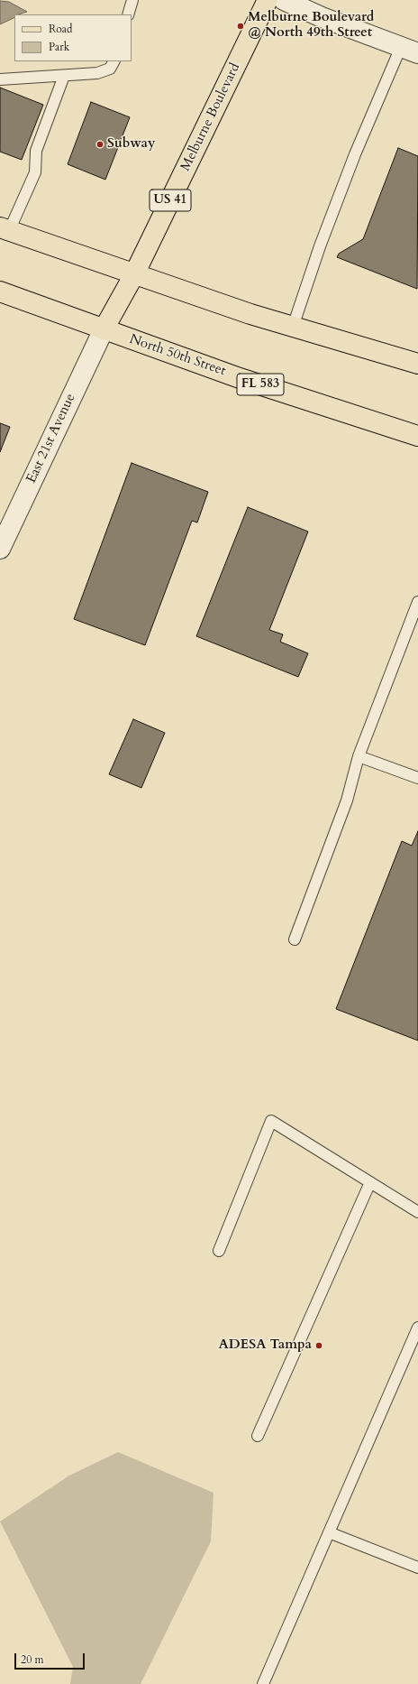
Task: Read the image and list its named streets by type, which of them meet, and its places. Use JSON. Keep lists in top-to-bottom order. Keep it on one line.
{"streets":{"main road":["Melburne Boulevard","US 41","North 50th Street","FL 583"],"street":["East 21st Avenue"]},"crossings":[["Melburne Boulevard","US 41"],["US 41","North 50th Street"],["US 41","East 21st Avenue"],["North 50th Street","East 21st Avenue"]],"places":["Melburne Boulevard @ North 49th Street","Subway","ADESA Tampa"],"legend":["Road","Park"],"scale_bar":"20 m"}
